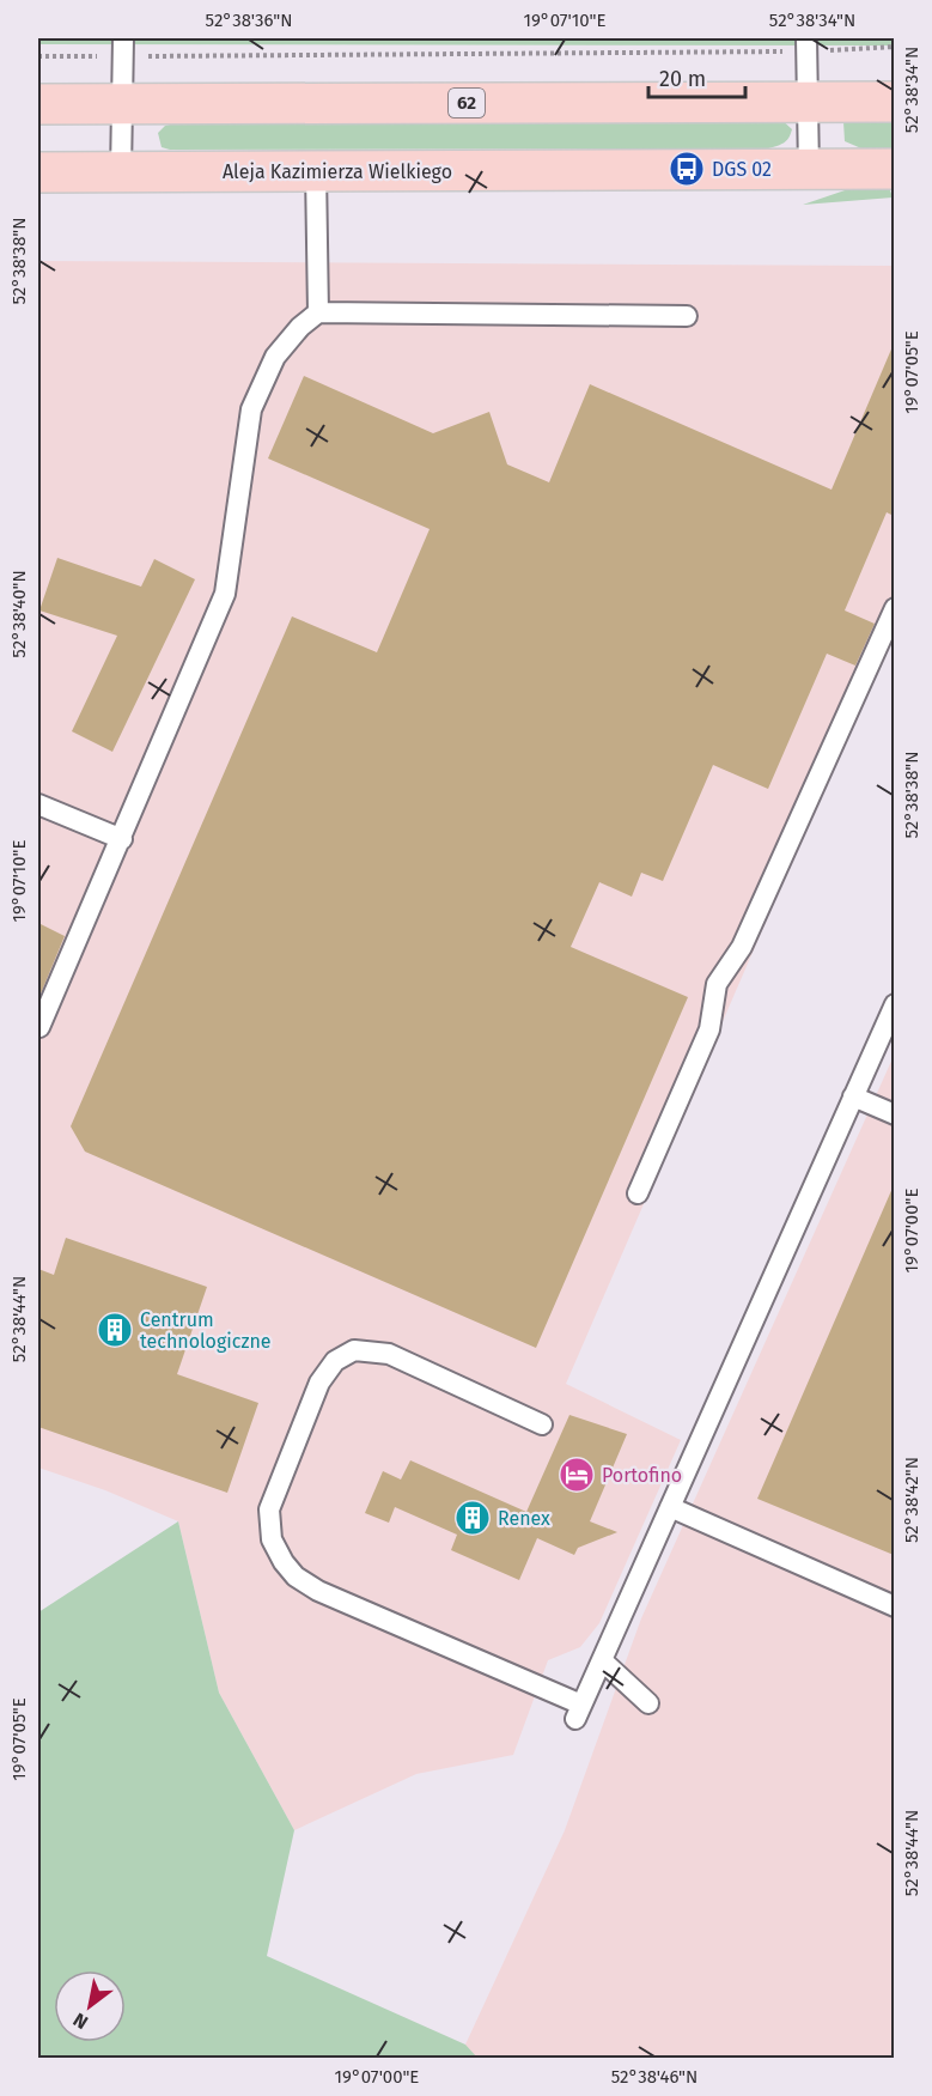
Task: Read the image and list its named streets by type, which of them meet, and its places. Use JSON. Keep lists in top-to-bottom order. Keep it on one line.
{"streets":{"main road":["62","Aleja Kazimierza Wielkiego"]},"places":{"bus stop":["DGS 02"],"building":["Centrum technologiczne","Renex"],"hotel":["Portofino"]},"scale_bar":"20 m","north":"bottom left","coordinates":["52°38'36\"N","19°07'10\"E","52°38'34\"N","52°38'38\"N","19°07'05\"E","52°38'40\"N","19°07'00\"E","52°38'44\"N","52°38'42\"N","52°38'46\"N"]}
